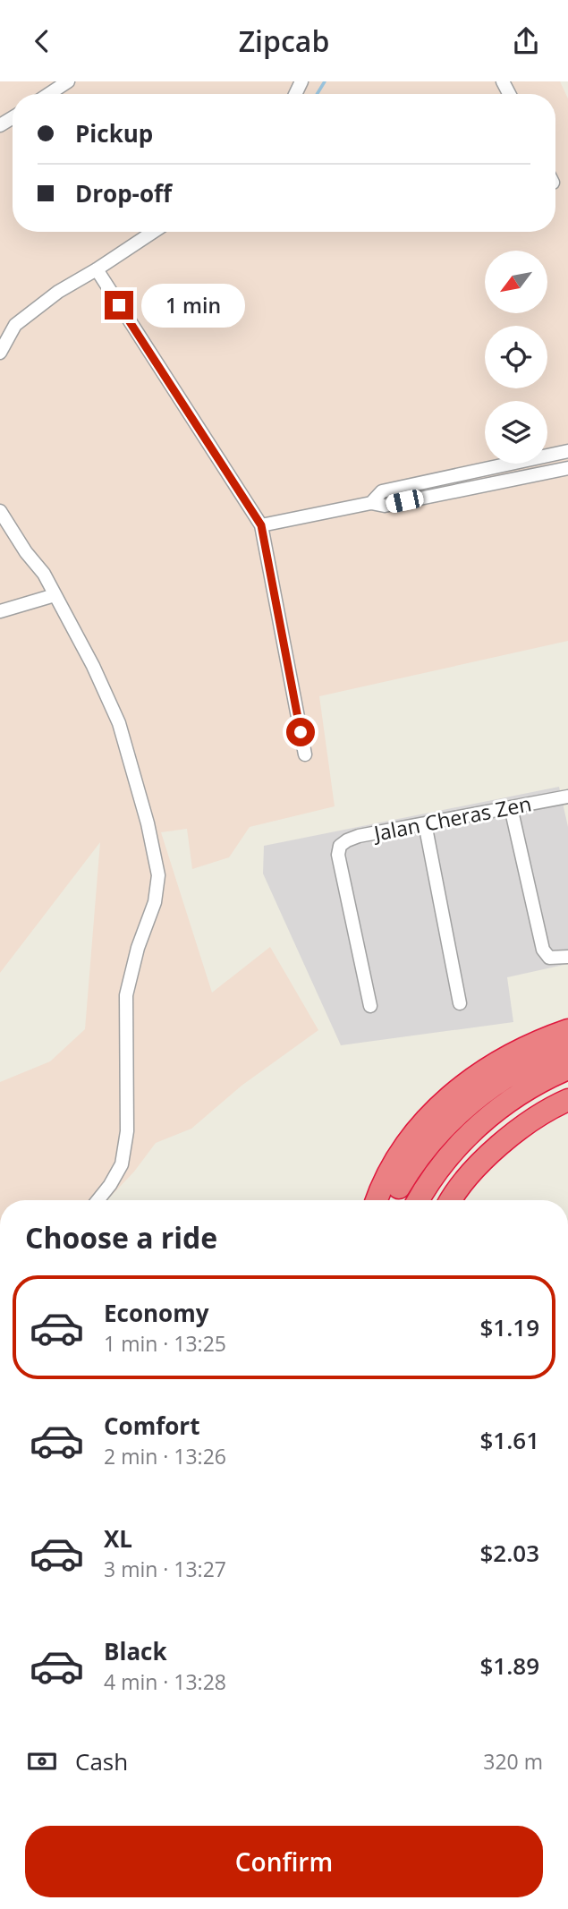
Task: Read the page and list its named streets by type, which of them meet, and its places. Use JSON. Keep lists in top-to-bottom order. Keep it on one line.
{"streets":{"street":["Jalan Cheras Zen"]},"north":"bottom left","page":{"header":"Zipcab","banner":["Pickup","Drop-off"],"bubble":"1 min","heading":"Choose a ride","list":[{"name":"Economy","note":"1 min · 13:25","value":"$1.19"},{"name":"Comfort","note":"2 min · 13:26","value":"$1.61"},{"name":"XL","note":"3 min · 13:27","value":"$2.03"},{"name":"Black","note":"4 min · 13:28","value":"$1.89"}],"pay":["Cash","320 m"],"buttons":"Confirm"}}
